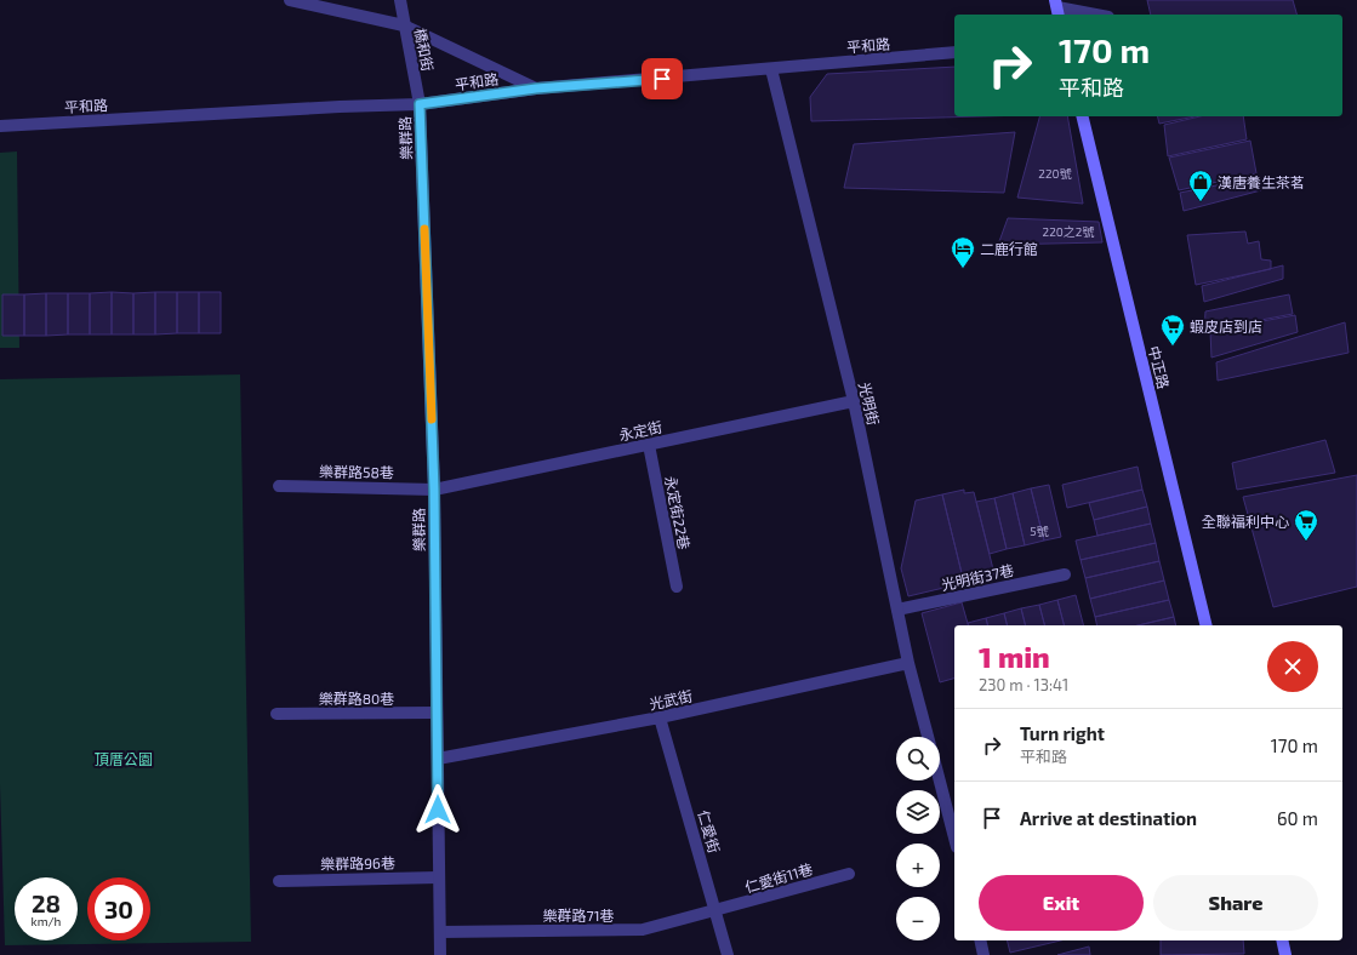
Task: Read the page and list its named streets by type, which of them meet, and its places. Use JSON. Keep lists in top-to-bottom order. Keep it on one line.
{"streets":{"main road":["中正路"],"street":["平和路","橋和街","樂群路","光明街","永定街","樂群路58巷","永定街22巷","光明街37巷","樂群路80巷","光武街","仁愛街","樂群路96巷","仁愛街11巷","樂群路71巷"]},"crossings":[["平和路","橋和街"],["平和路","樂群路"],["平和路","光明街"],["橋和街","樂群路"],["樂群路","永定街"],["樂群路","樂群路58巷"],["樂群路","樂群路80巷"],["樂群路","光武街"],["樂群路","樂群路96巷"],["樂群路","樂群路71巷"],["光明街","永定街"],["光明街","光明街37巷"],["光明街","光武街"],["永定街","樂群路58巷"],["永定街","永定街22巷"],["光武街","仁愛街"],["仁愛街","仁愛街11巷"],["仁愛街","樂群路71巷"],["仁愛街11巷","樂群路71巷"]],"parks":["頂厝公園"],"places":{"shop":["漢唐養生茶茗"],"hotel":["二鹿行館"],"supermarket":["蝦皮店到店","全聯福利中心"]},"house_numbers":["220號","220之2號","5號"],"page":{"turn":["170 m","平和路"],"heading":["1 min","230 m · 13:41"],"list":[{"name":"Turn right","note":"平和路","value":"170 m"},{"name":"Arrive at destination","value":"60 m"}],"map_buttons":["+","−"],"buttons":["Exit","Share"],"speed":"28 km/h","limit":"30"}}
